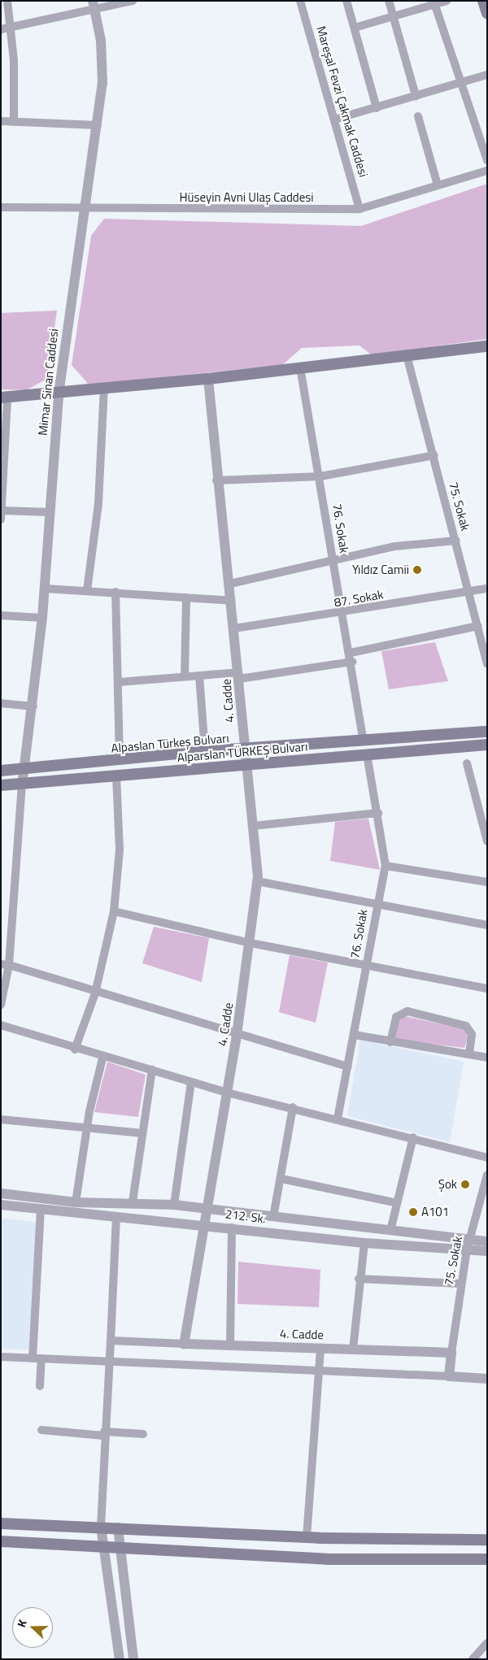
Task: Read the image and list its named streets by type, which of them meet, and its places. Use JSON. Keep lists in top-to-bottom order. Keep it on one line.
{"streets":{"main road":["Alpaslan Türkeş Bulvarı","Alparslan TÜRKEŞ Bulvarı"],"street":["Mareşal Fevzi Çakmak Caddesi","Hüseyin Avni Ulaş Caddesi","Mimar Sinan Caddesi","75. Sokak","76. Sokak","87. Sokak","4. Cadde","212. Sk."]},"crossings":[["Mareşal Fevzi Çakmak Caddesi","Hüseyin Avni Ulaş Caddesi"],["Hüseyin Avni Ulaş Caddesi","Mimar Sinan Caddesi"],["Mimar Sinan Caddesi","Alpaslan Türkeş Bulvarı"],["Mimar Sinan Caddesi","Alparslan TÜRKEŞ Bulvarı"],["75. Sokak","87. Sokak"],["75. Sokak","4. Cadde"],["75. Sokak","212. Sk."],["76. Sokak","87. Sokak"],["76. Sokak","Alpaslan Türkeş Bulvarı"],["76. Sokak","Alparslan TÜRKEŞ Bulvarı"],["87. Sokak","4. Cadde"],["4. Cadde","Alpaslan Türkeş Bulvarı"],["4. Cadde","Alparslan TÜRKEŞ Bulvarı"],["4. Cadde","212. Sk."]],"places":["Yıldız Camii","Şok","A101"],"north":"left"}
